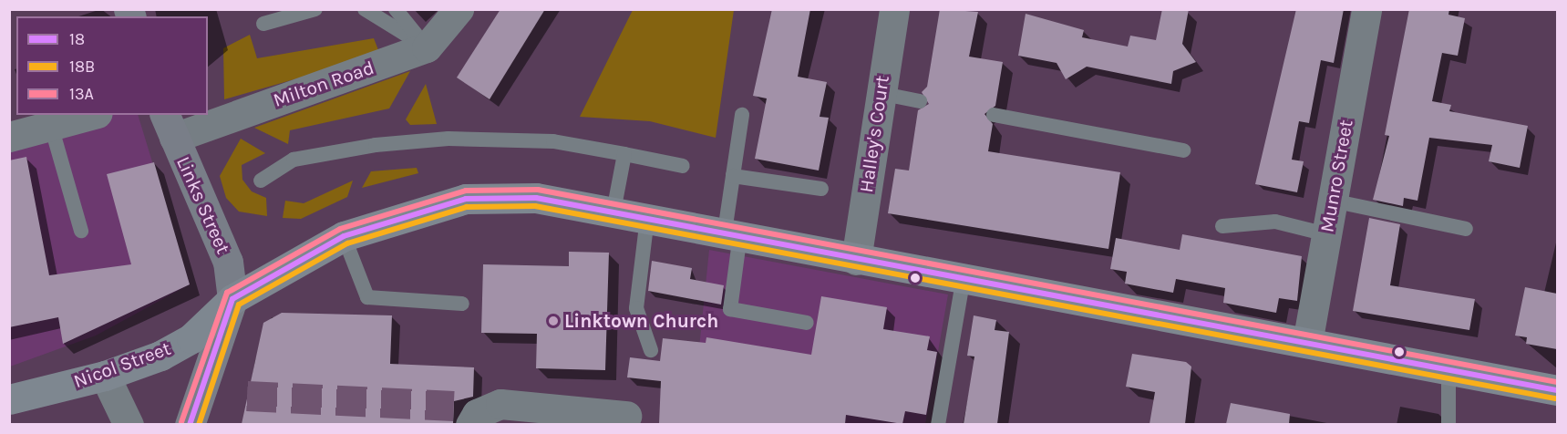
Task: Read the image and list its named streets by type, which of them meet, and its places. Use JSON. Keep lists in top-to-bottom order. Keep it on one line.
{"streets":{"main road":["Nicol Street"],"street":["Milton Road","Halley's Court","Munro Street","Links Street"]},"crossings":[["Milton Road","Links Street"],["Halley's Court","Nicol Street"],["Munro Street","Nicol Street"],["Links Street","Nicol Street"]],"places":["Linktown Church"],"lines":["transit line 13A","transit line 18","transit line 18B"],"legend":["18","18B","13A"]}
